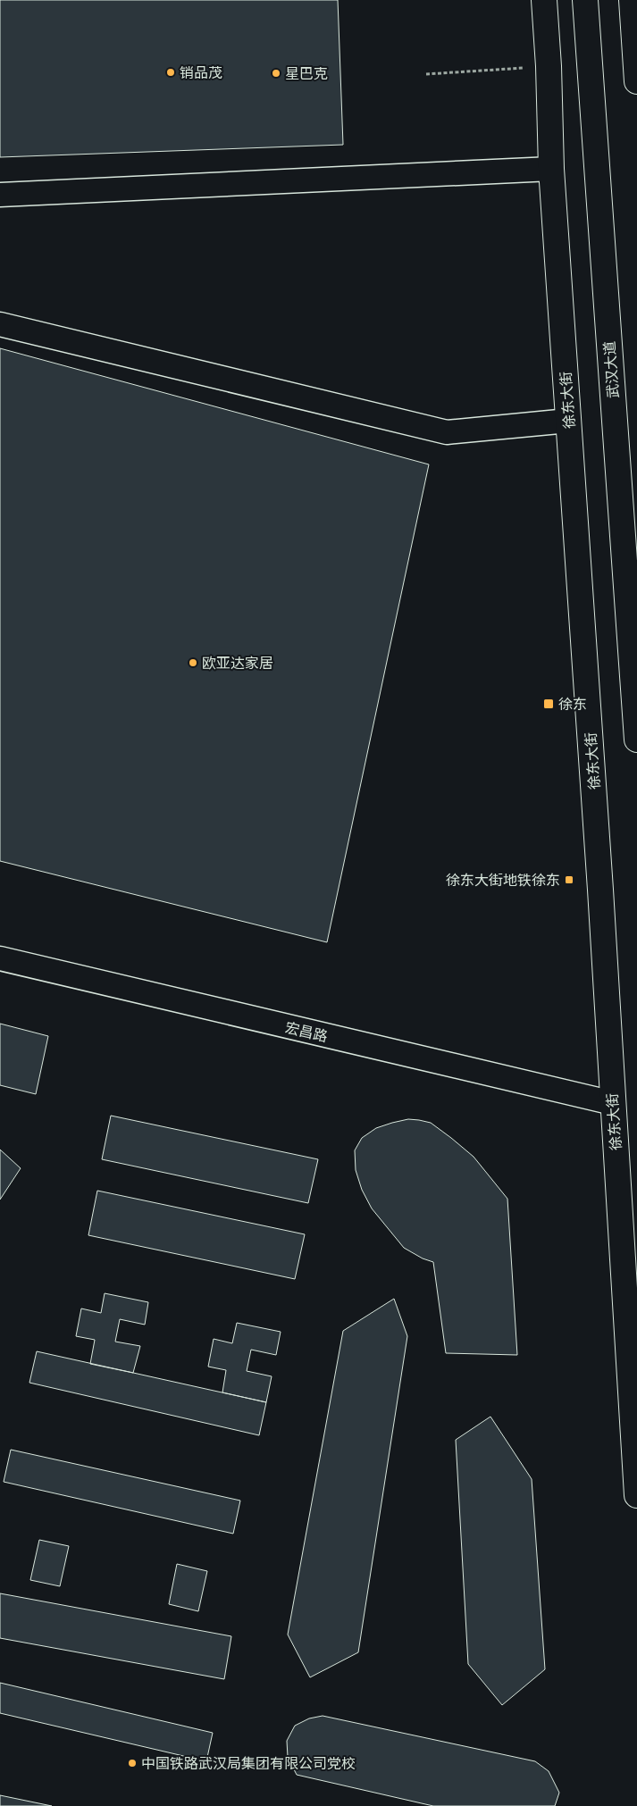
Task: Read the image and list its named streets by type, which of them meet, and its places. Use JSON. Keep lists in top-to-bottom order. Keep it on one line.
{"streets":{"main road":["武汉大道","徐东大街"],"street":["宏昌路"]},"crossings":[["徐东大街","宏昌路"]],"places":{"other":["销品茂","星巴克","欧亚达家居","中国铁路武汉局集团有限公司党校"],"transit":["徐东","徐东大街地铁徐东"]}}
